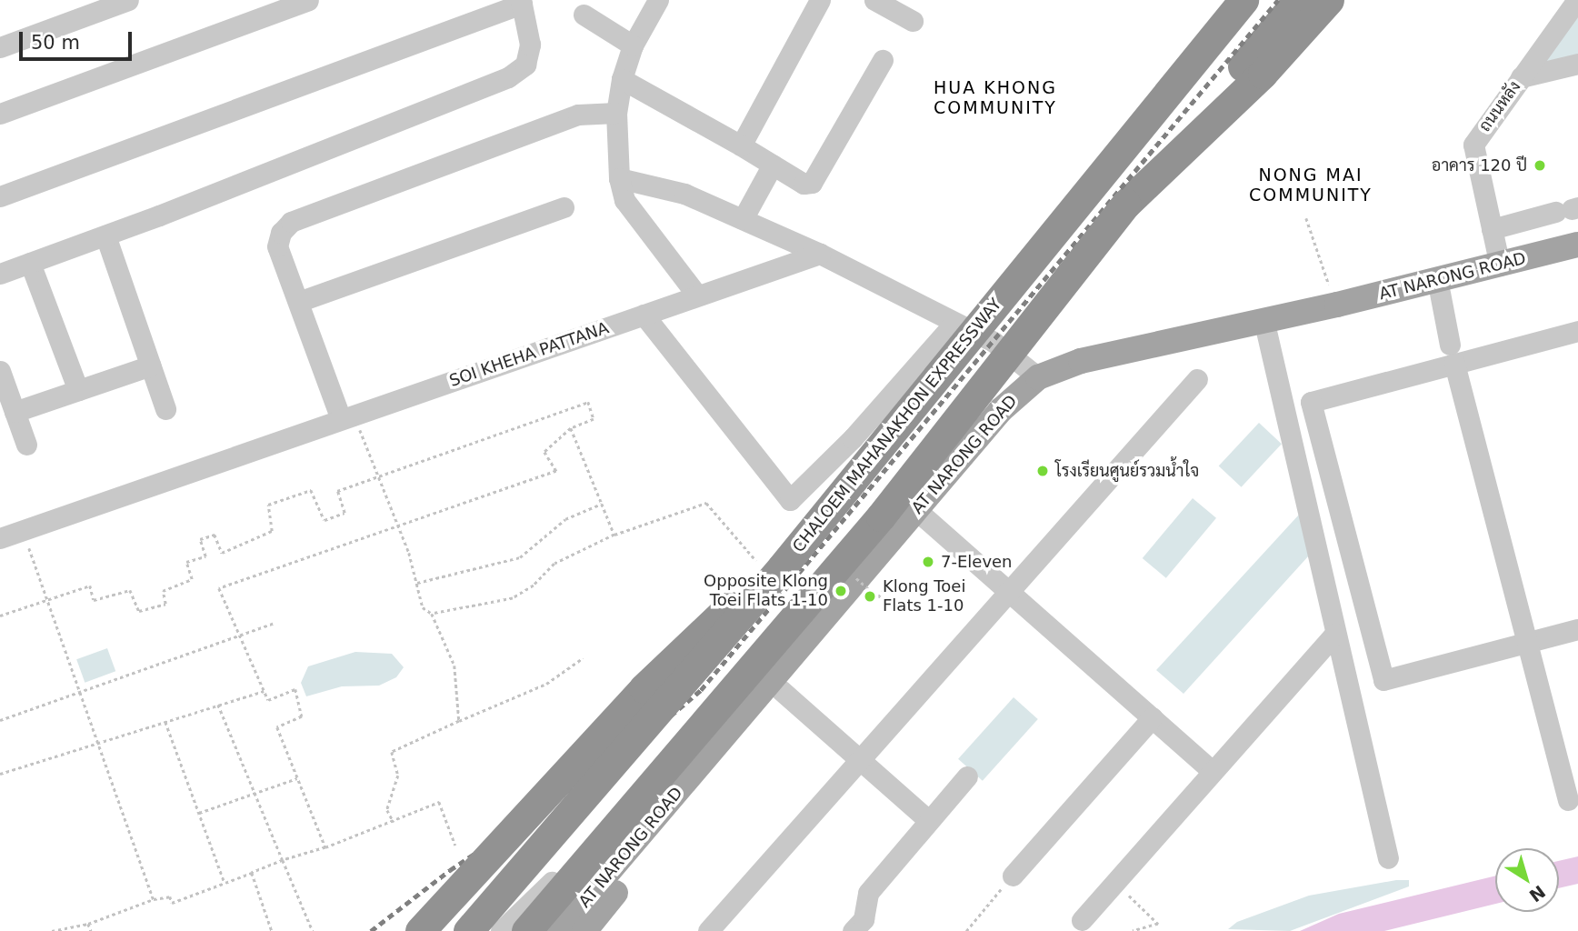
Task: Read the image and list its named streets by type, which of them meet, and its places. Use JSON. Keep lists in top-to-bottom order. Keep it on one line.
{"streets":{"highway":["CHALOEM MAHANAKHON EXPRESSWAY"],"main road":["AT NARONG ROAD"],"street":["ถนนหลัง","SOI KHEHA PATTANA"]},"crossings":[["ถนนหลัง","AT NARONG ROAD"]],"districts":["HUA KHONG COMMUNITY","NONG MAI COMMUNITY"],"places":["อาคาร 120 ปี","โรงเรียนศูนย์รวมน้ำใจ","7-Eleven","Opposite Klong Toei Flats 1-10","Klong Toei Flats 1-10"],"scale_bar":"50 m","north":"bottom right"}
